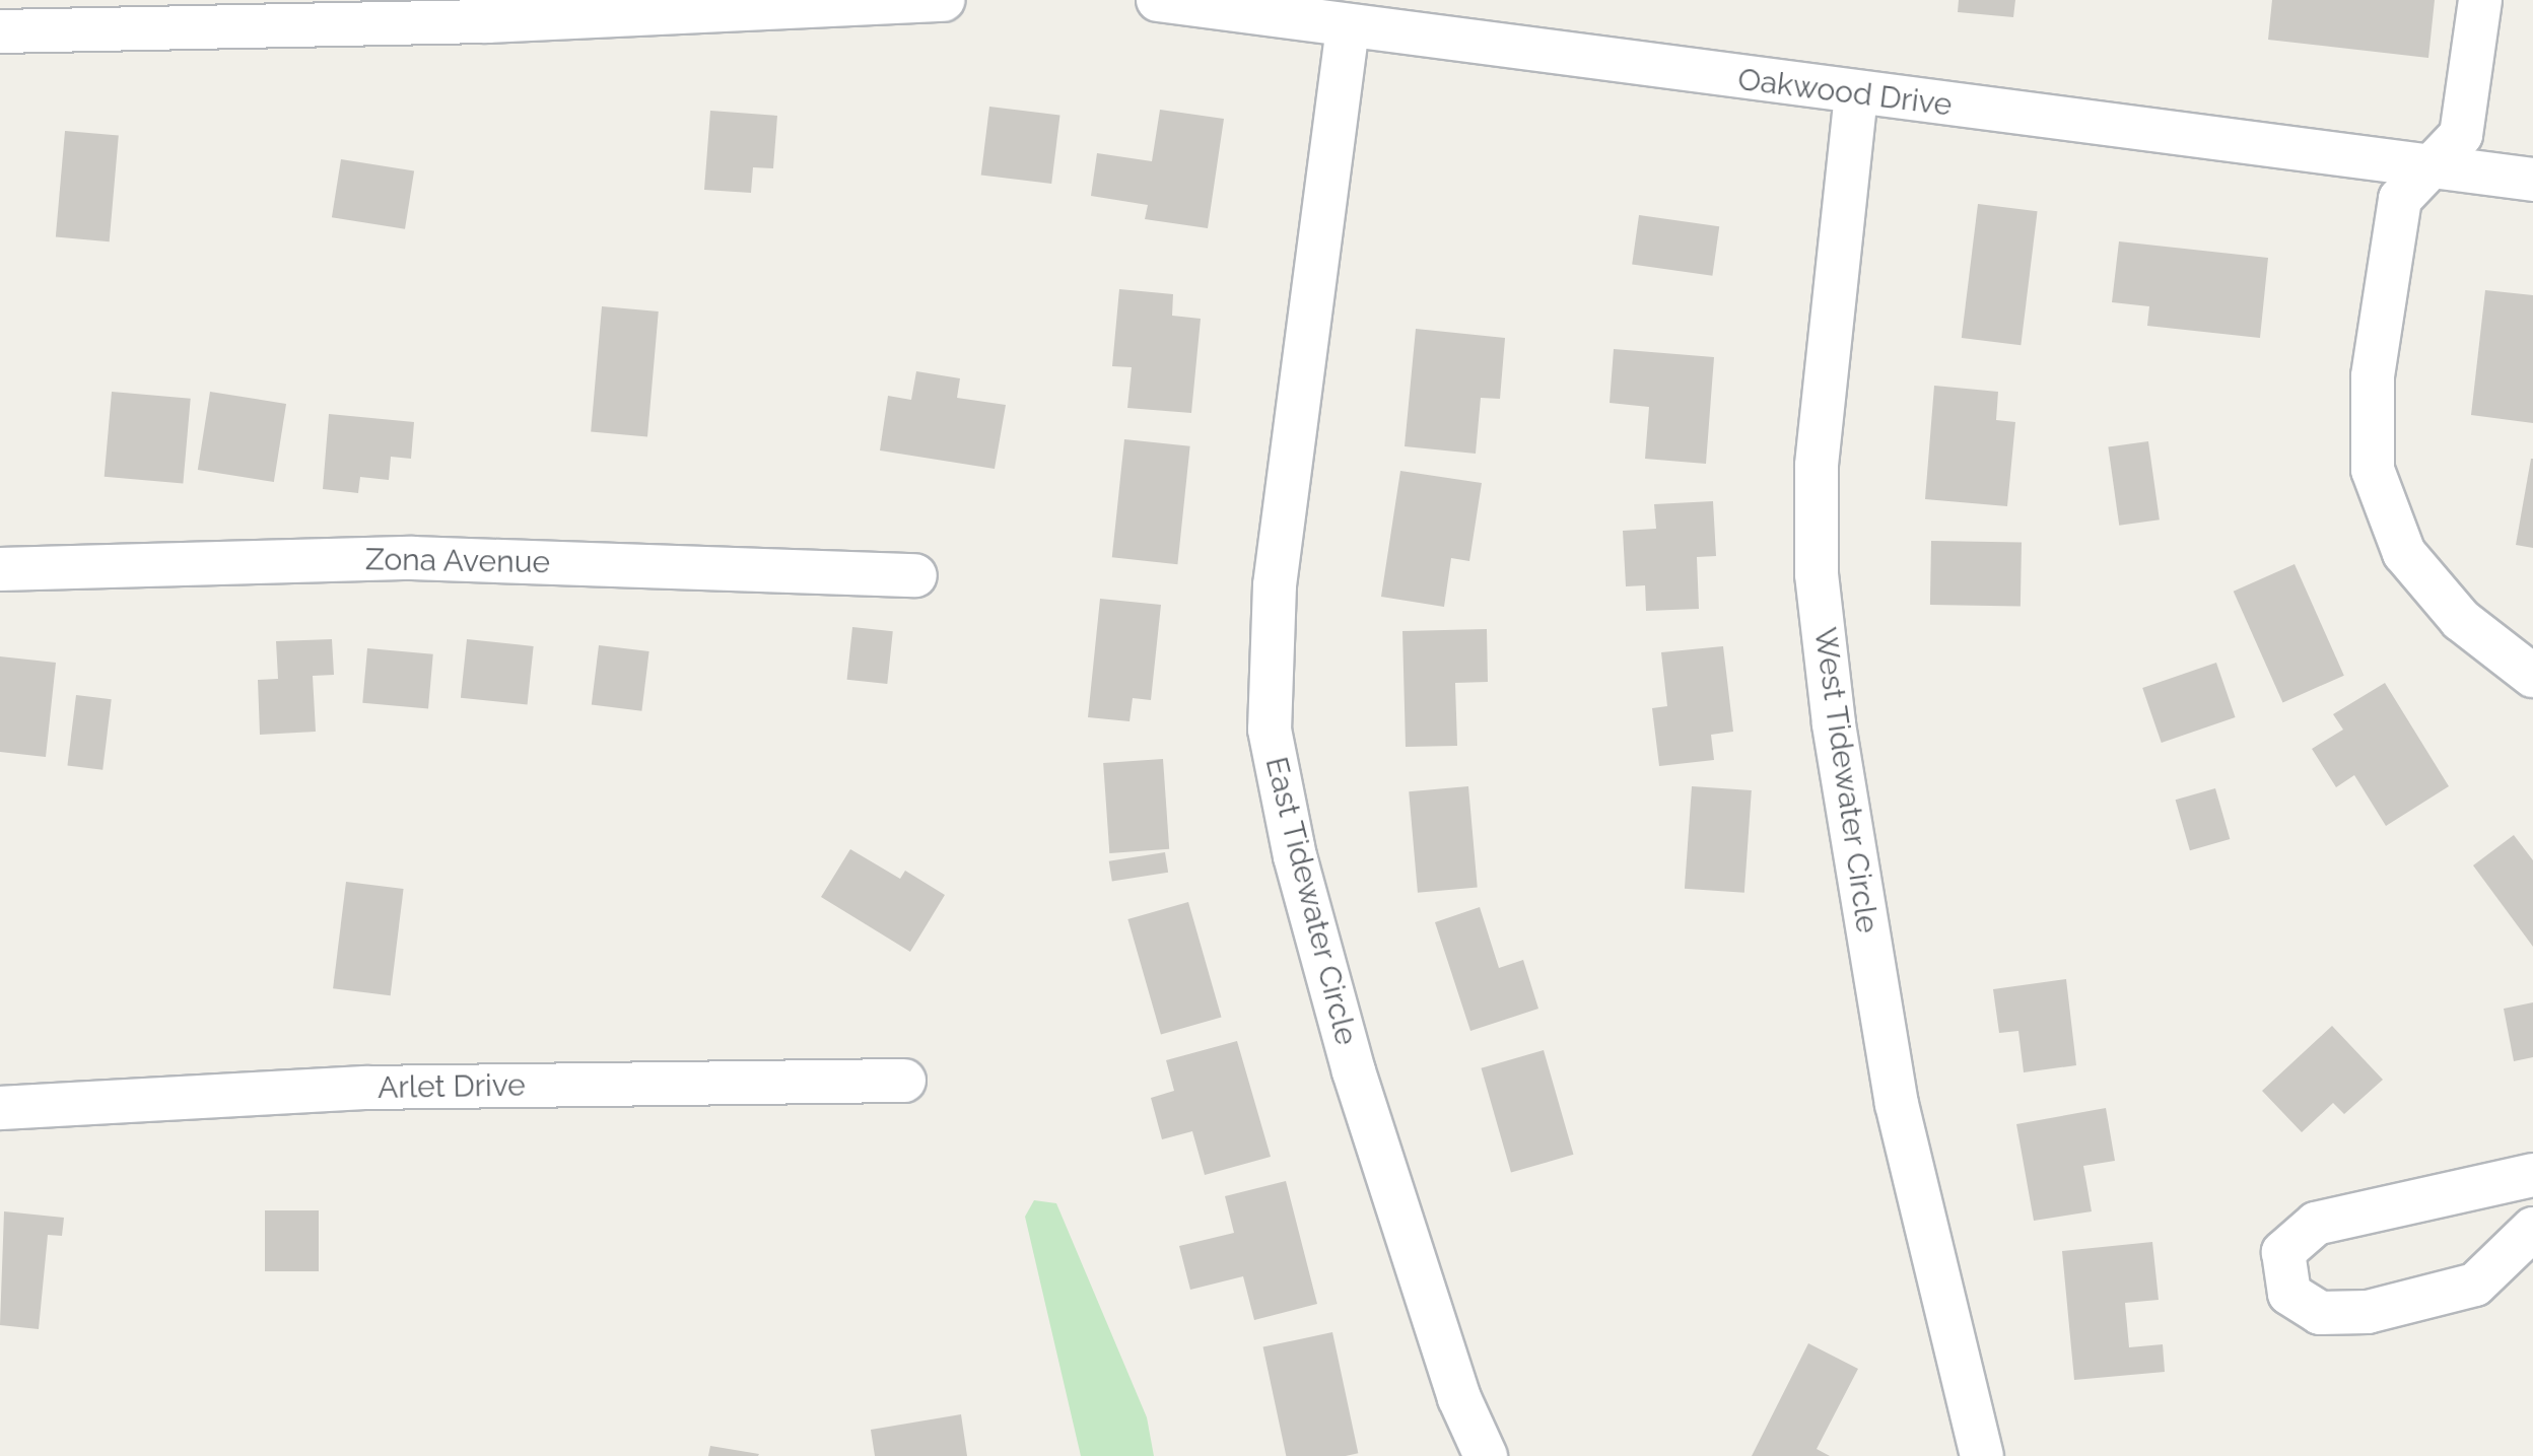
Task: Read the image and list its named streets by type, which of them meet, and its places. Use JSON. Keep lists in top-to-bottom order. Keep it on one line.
{"streets":{"street":["Oakwood Drive","Zona Avenue","West Tidewater Circle","East Tidewater Circle","Arlet Drive"]},"crossings":[["Oakwood Drive","West Tidewater Circle"],["Oakwood Drive","East Tidewater Circle"]]}
